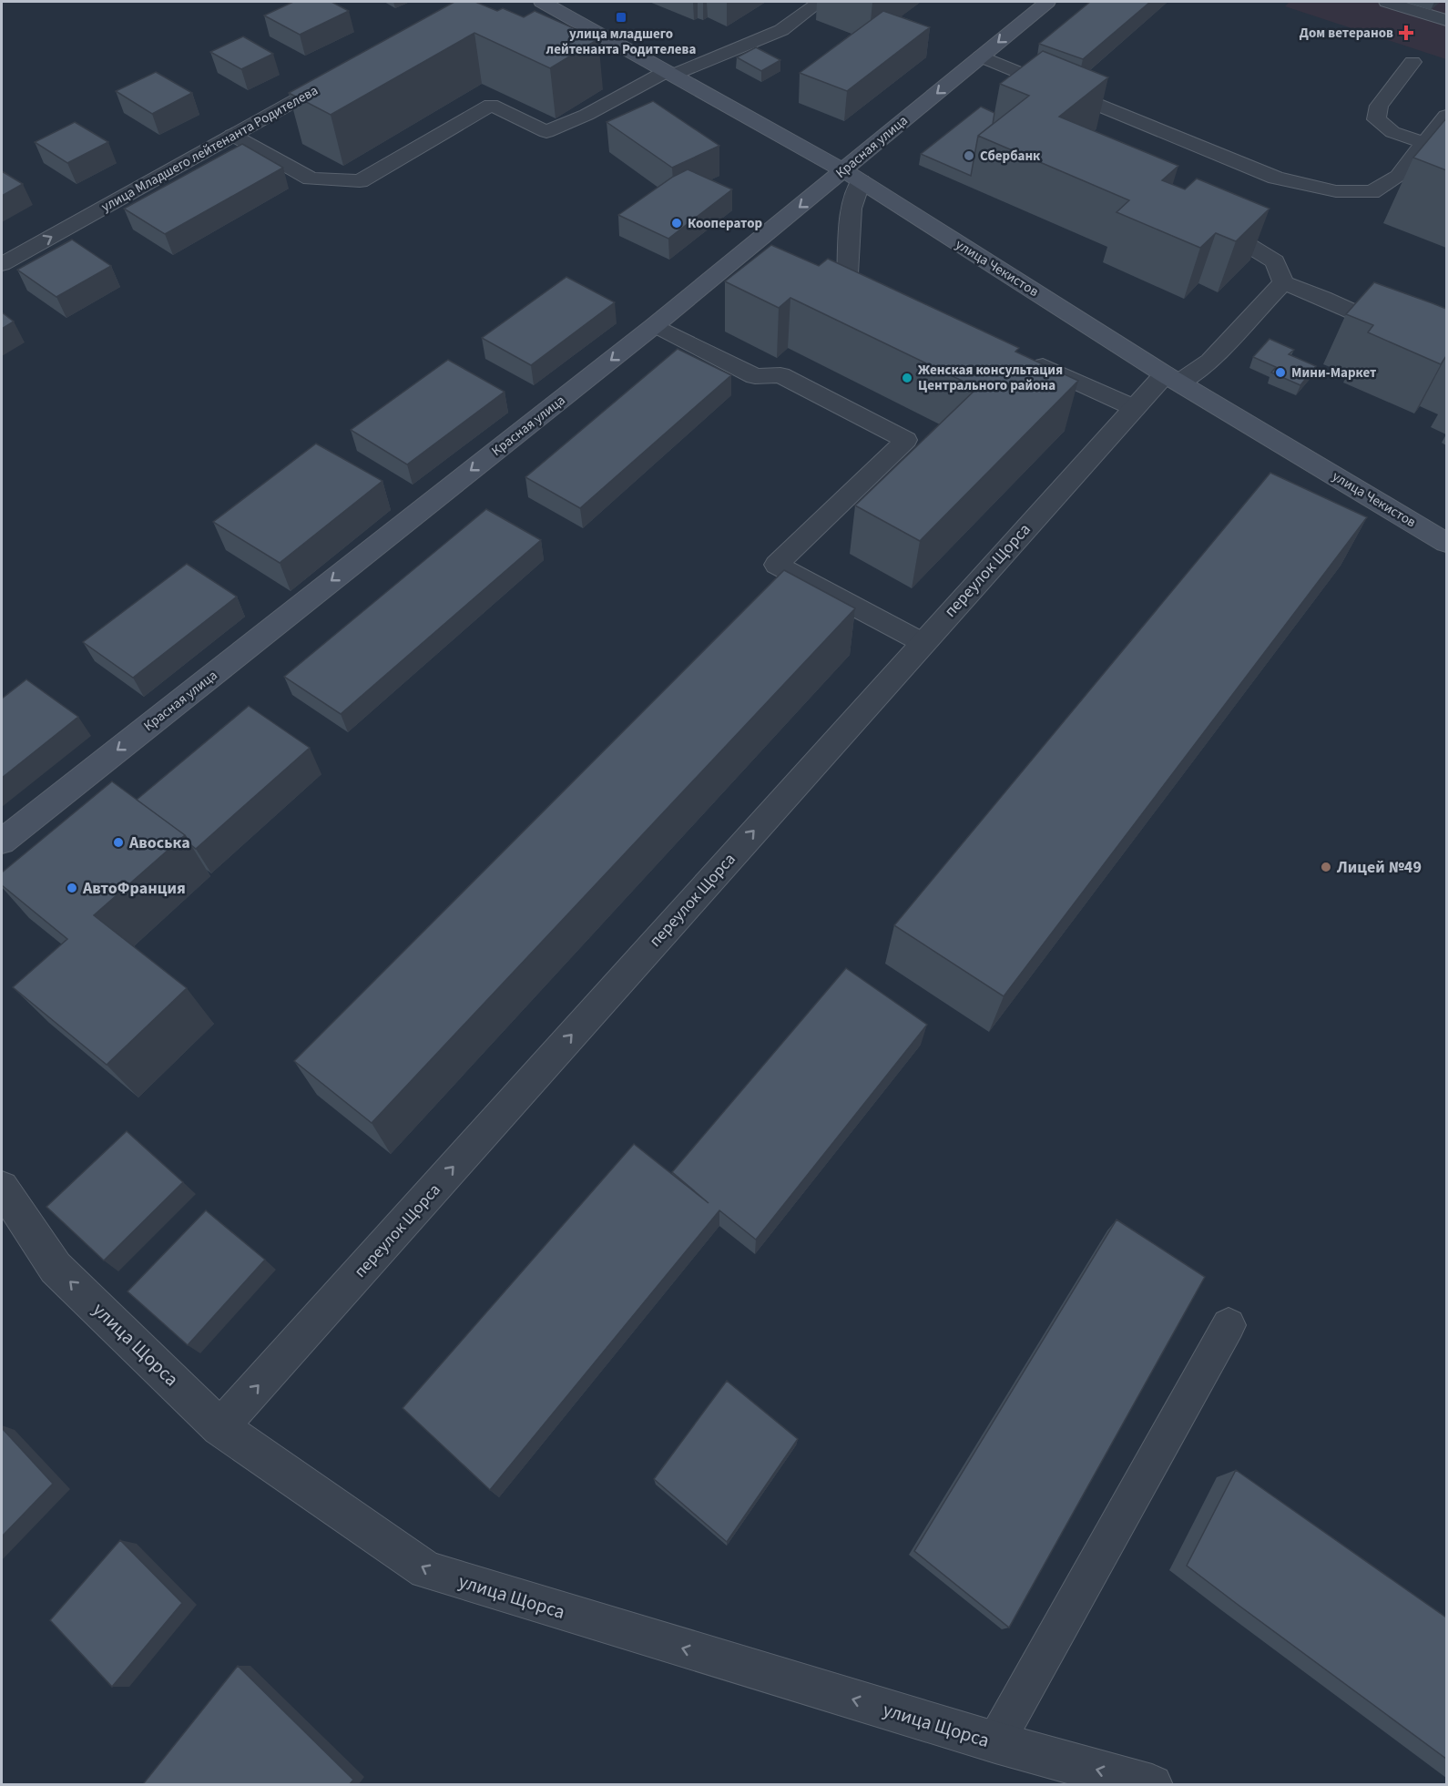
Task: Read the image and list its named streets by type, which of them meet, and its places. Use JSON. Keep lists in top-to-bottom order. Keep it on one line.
{"streets":{"street":["Красная улица","улица Младшего лейтенанта Родителева","улица Чекистов","переулок Щорса","улица Щорса"]},"crossings":[["Красная улица","улица Чекистов"],["улица Чекистов","переулок Щорса"],["переулок Щорса","улица Щорса"]],"one_way":["Красная улица","улица Младшего лейтенанта Родителева","переулок Щорса","улица Щорса"],"places":{"transit":["улица младшего лейтенанта Родителева"],"health":["Дом ветеранов"],"other":["Сбербанк","Кооператор","Мини-Маркет","Женская консультация Центрального района","Авоська","Лицей №49","АвтоФранция"]}}
